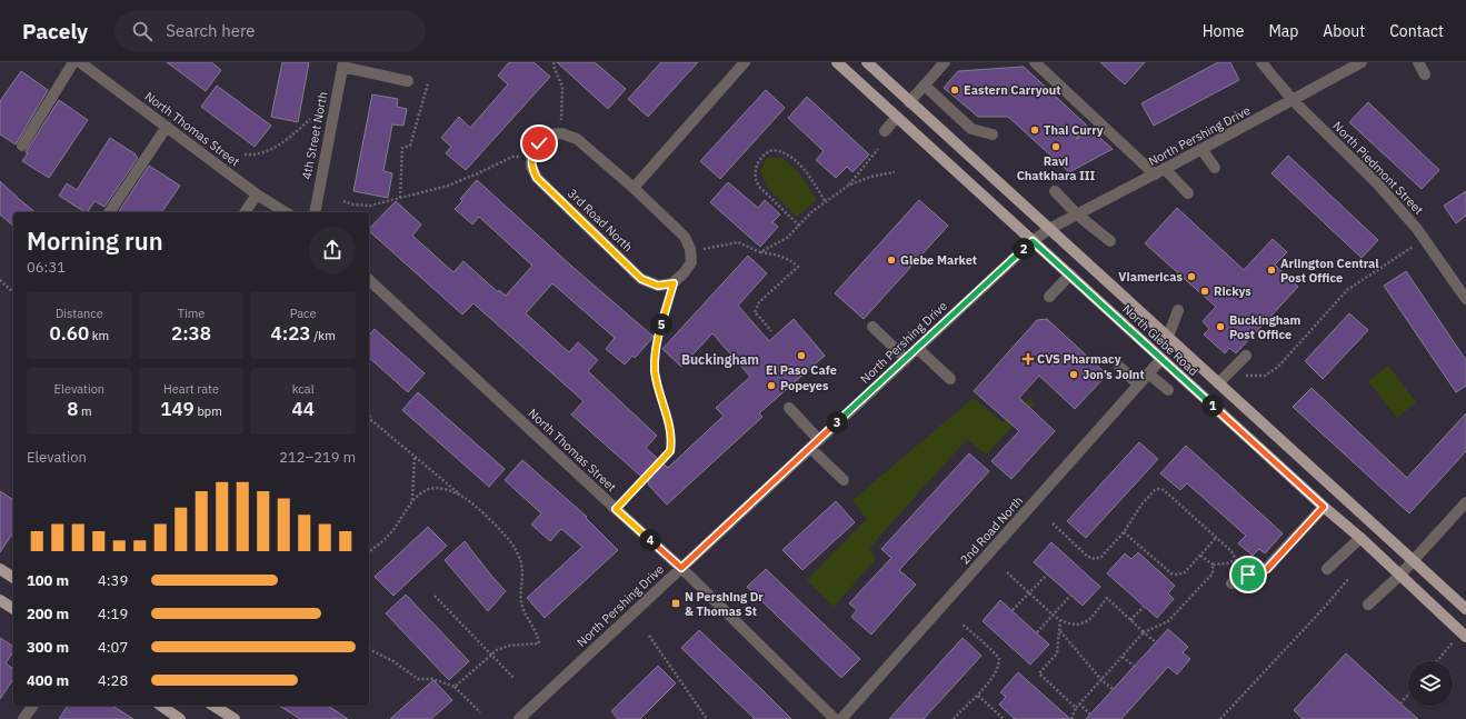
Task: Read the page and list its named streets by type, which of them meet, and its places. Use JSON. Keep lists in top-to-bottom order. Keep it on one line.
{"streets":{"main road":["North Glebe Road"],"street":["North Thomas Street","4th Street North","North Pershing Drive","North Piedmont Street","3rd Road North","2nd Road North"]},"crossings":[["North Thomas Street","North Pershing Drive"],["North Pershing Drive","North Piedmont Street"],["North Pershing Drive","North Glebe Road"],["North Glebe Road","2nd Road North"]],"districts":["Buckingham"],"places":{"other":["Eastern Carryout","Thai Curry","Ravi Chatkhara III","Glebe Market","Arlington Central Post Office","Viamericas","Rickys","Buckingham Post Office","El Paso Cafe","Jon’s Joint","Popeyes"],"health":["CVS Pharmacy"],"transit":["N Pershing Dr & Thomas St"]},"page":{"header":"Pacely","search":"Search here","nav":["Home","Map","About","Contact"],"heading":["Morning run","06:31"],"pins":["2","5","1","3","4"],"stats":[["Distance","0.60 km"],["Time","2:38"],["Pace","4:23 /km"],["Elevation","8 m"],["Heart rate","149 bpm"],["kcal","44"]],"chart":["Elevation","212–219 m"],"list":[{"name":"100 m","note":"4:39"},{"name":"200 m","note":"4:19"},{"name":"300 m","note":"4:07"},{"name":"400 m","note":"4:28"}]}}
